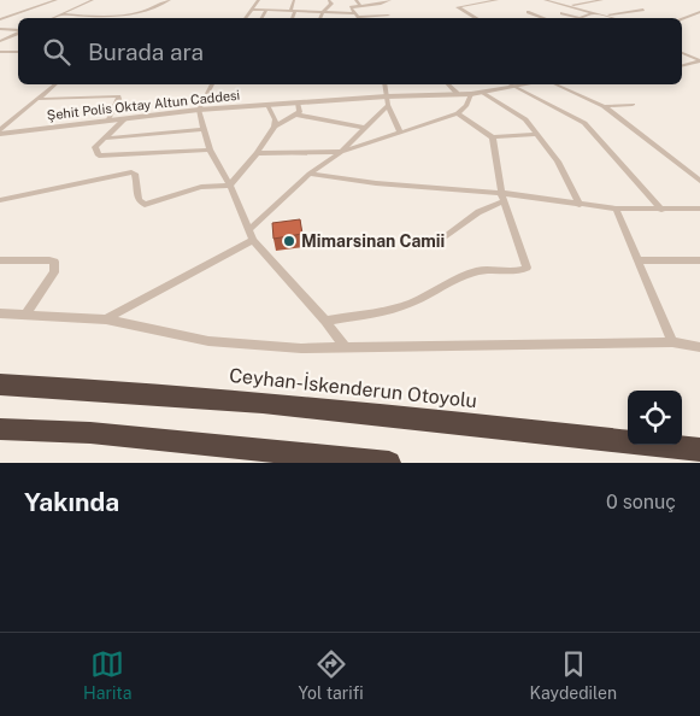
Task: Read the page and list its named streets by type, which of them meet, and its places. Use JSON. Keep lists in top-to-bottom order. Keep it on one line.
{"streets":{"highway":["Ceyhan-İskenderun Otoyolu"],"street":["Şehit Polis Oktay Altun Caddesi"]},"places":["Mimarsinan Camii"],"page":{"search":"Burada ara","heading":["Yakında","0 sonuç"],"nav":["Harita","Yol tarifi","Kaydedilen"]}}
